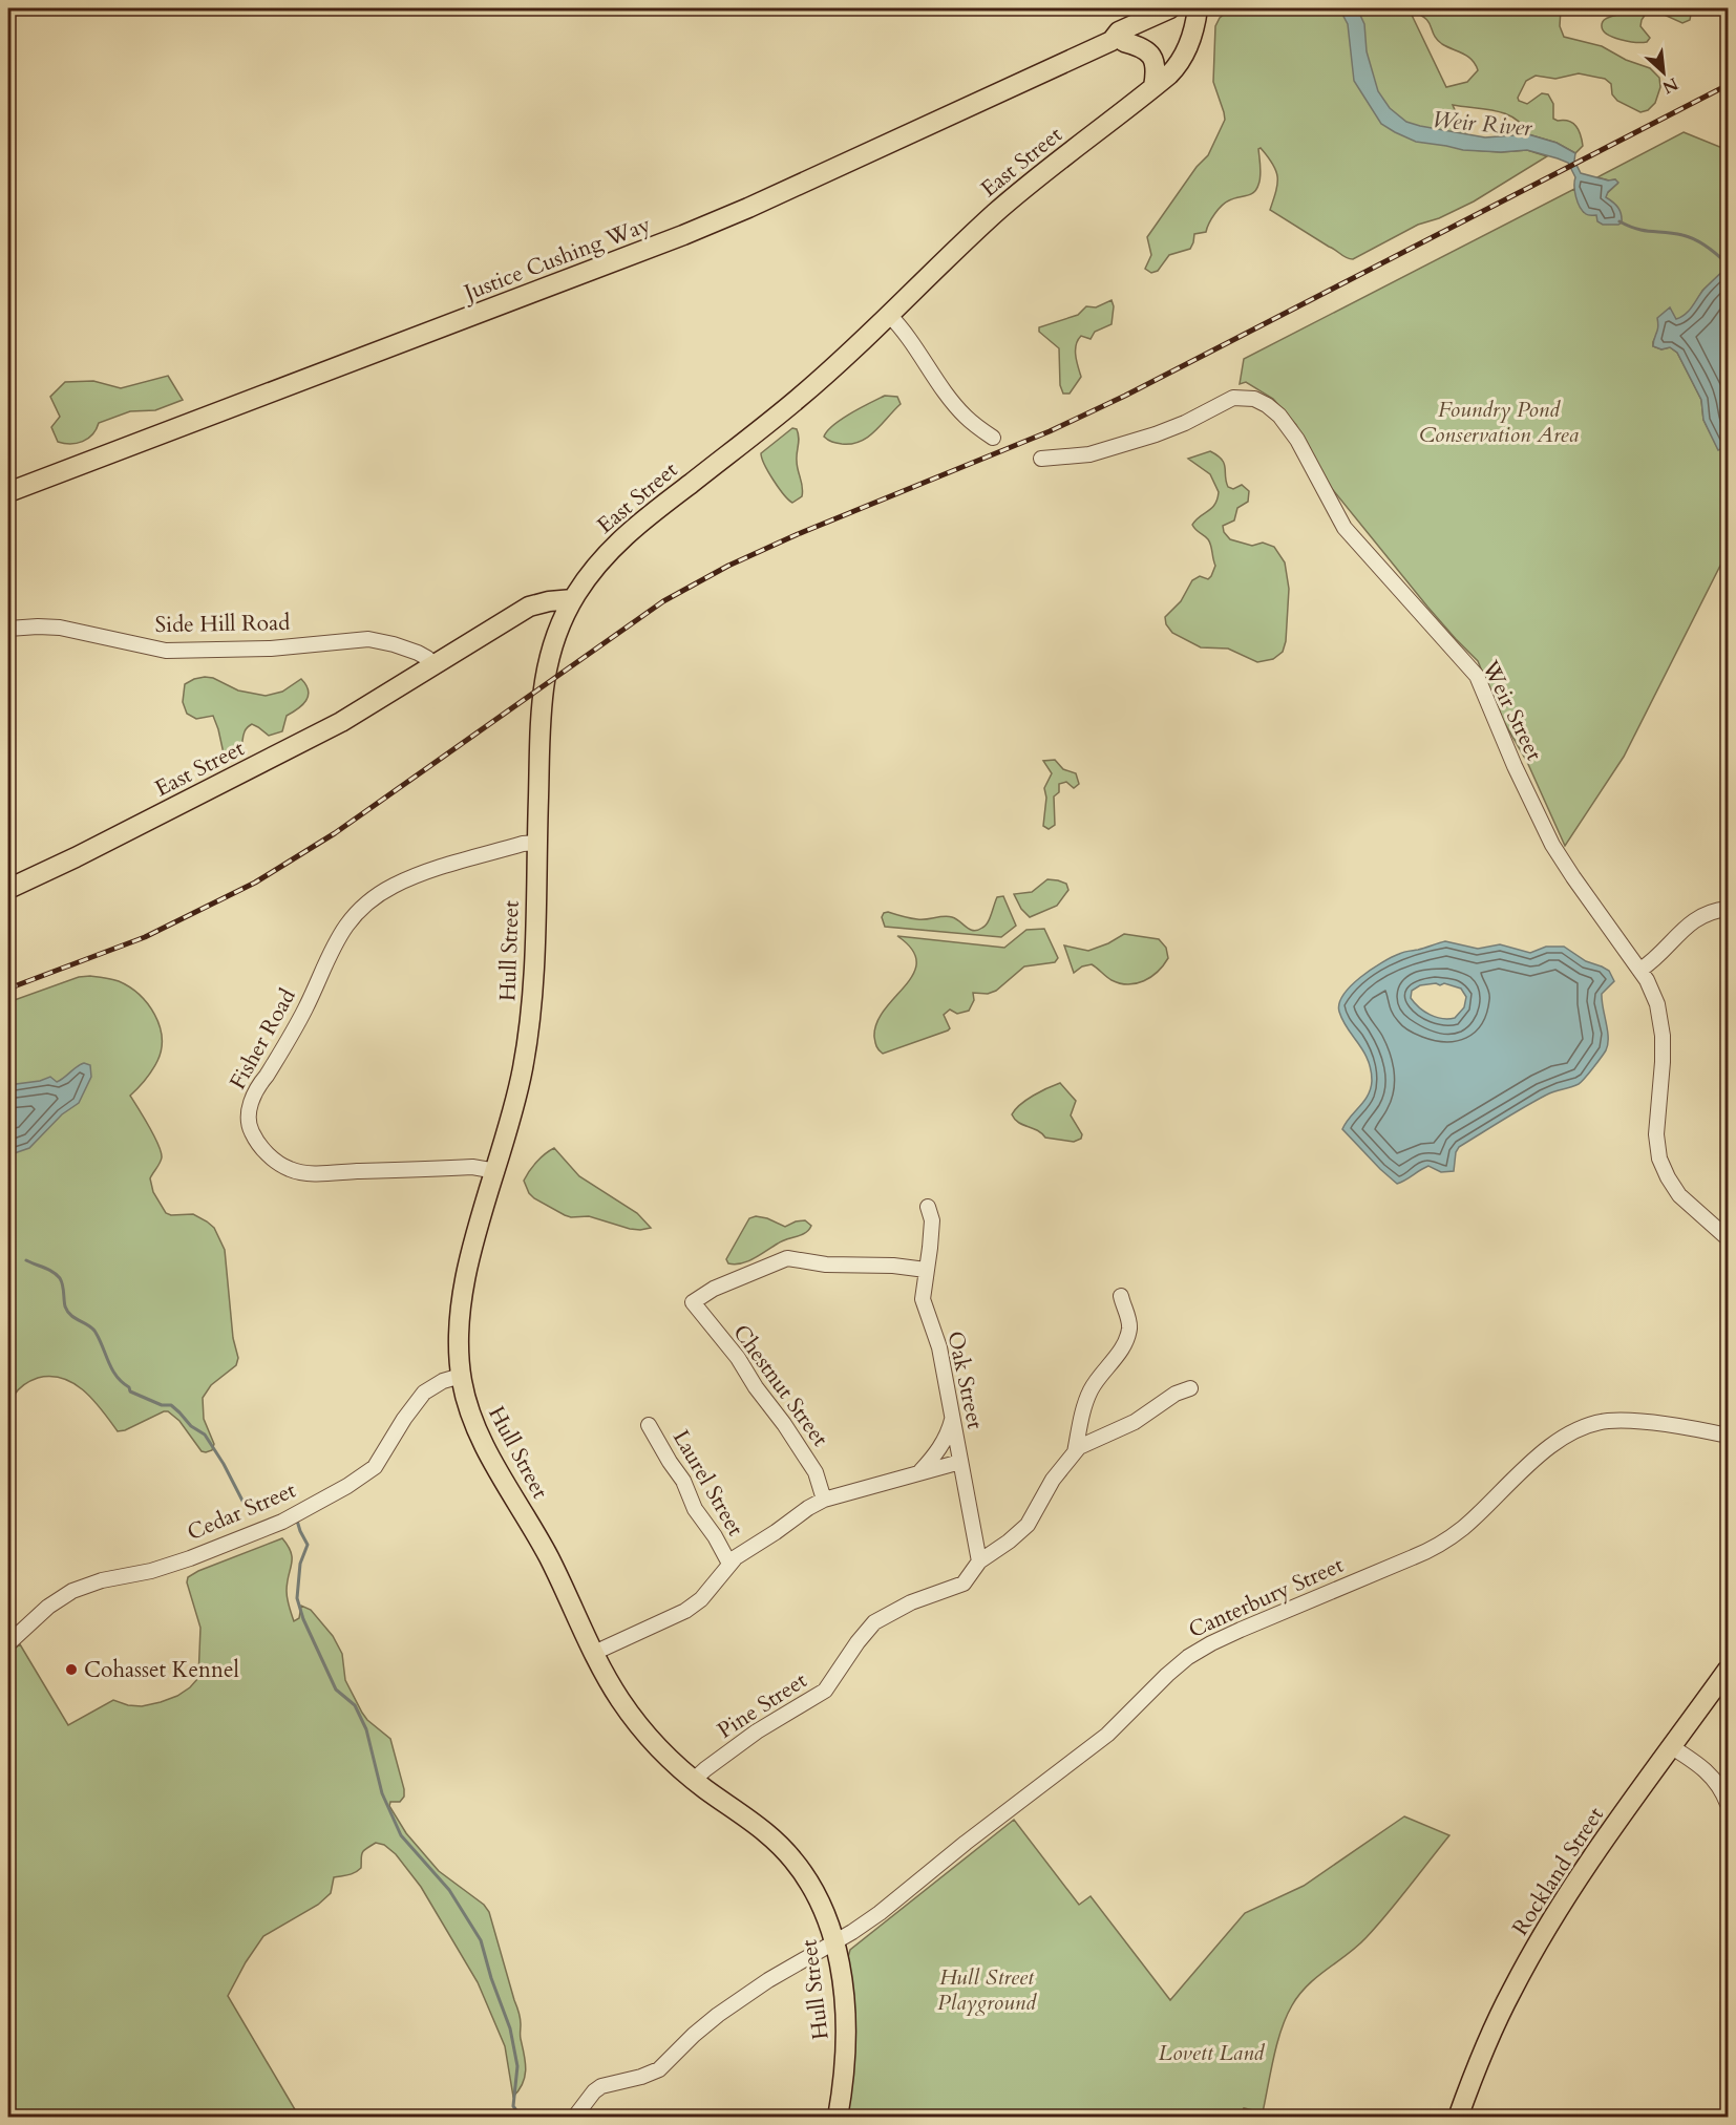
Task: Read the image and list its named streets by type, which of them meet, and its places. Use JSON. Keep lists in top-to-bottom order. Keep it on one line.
{"streets":{"main road":["East Street","Justice Cushing Way","Hull Street","Rockland Street"],"street":["Side Hill Road","Weir Street","Fisher Road","Oak Street","Chestnut Street","Laurel Street","Cedar Street","Canterbury Street","Pine Street"]},"crossings":[["East Street","Justice Cushing Way"],["East Street","Side Hill Road"],["East Street","Hull Street"],["Hull Street","Fisher Road"],["Hull Street","Cedar Street"],["Hull Street","Canterbury Street"],["Hull Street","Pine Street"],["Oak Street","Chestnut Street"],["Oak Street","Pine Street"]],"water":["Weir River"],"parks":["Foundry Pond Conservation Area","Hull Street Playground","Lovett Land"],"places":["Cohasset Kennel"],"north":"bottom right"}
